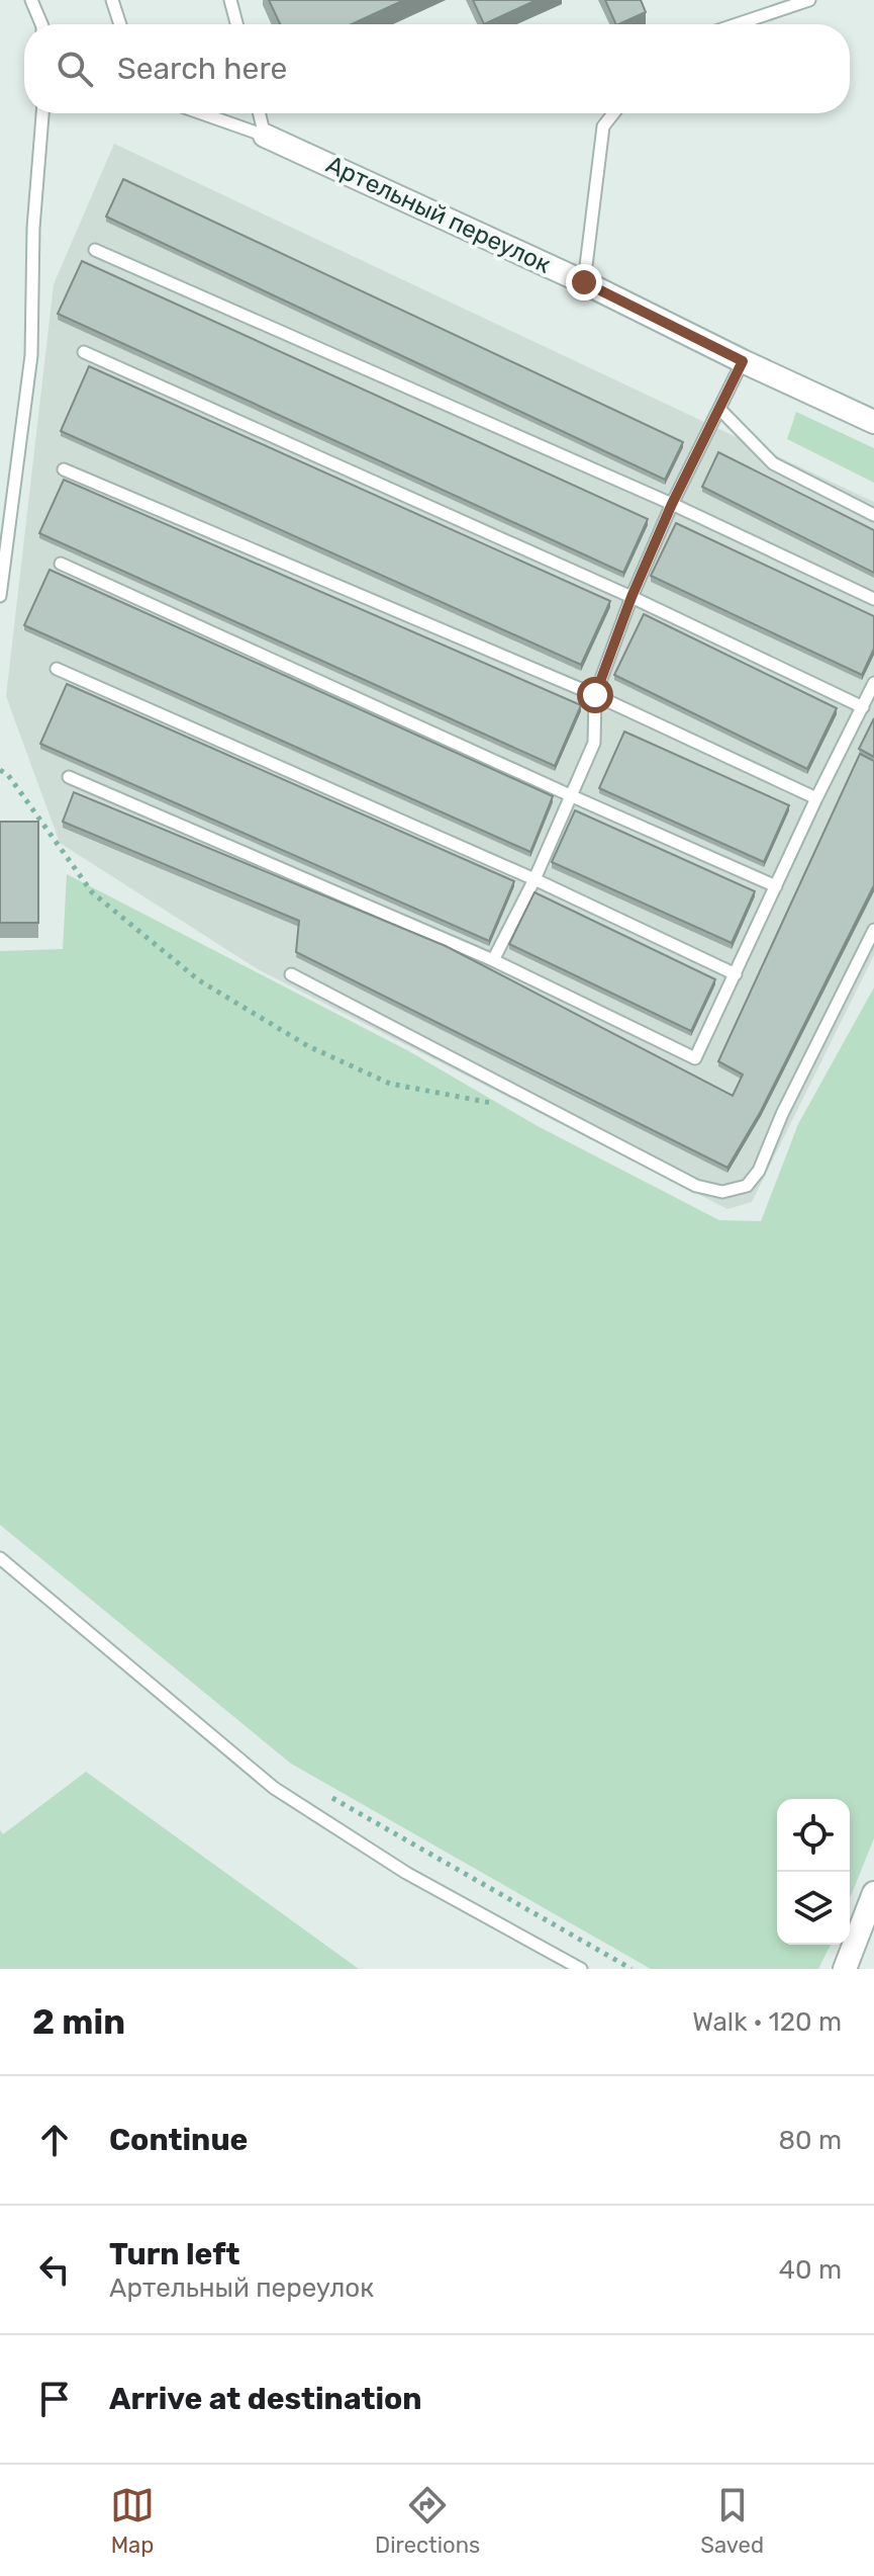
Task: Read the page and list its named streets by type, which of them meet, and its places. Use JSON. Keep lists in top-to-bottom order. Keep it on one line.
{"streets":{"street":["Артельный переулок"]},"page":{"search":"Search here","heading":["2 min","Walk · 120 m"],"list":[["Continue","80 m"],["Turn left","Артельный переулок","40 m"],"Arrive at destination"],"nav":["Map","Directions","Saved"]}}
